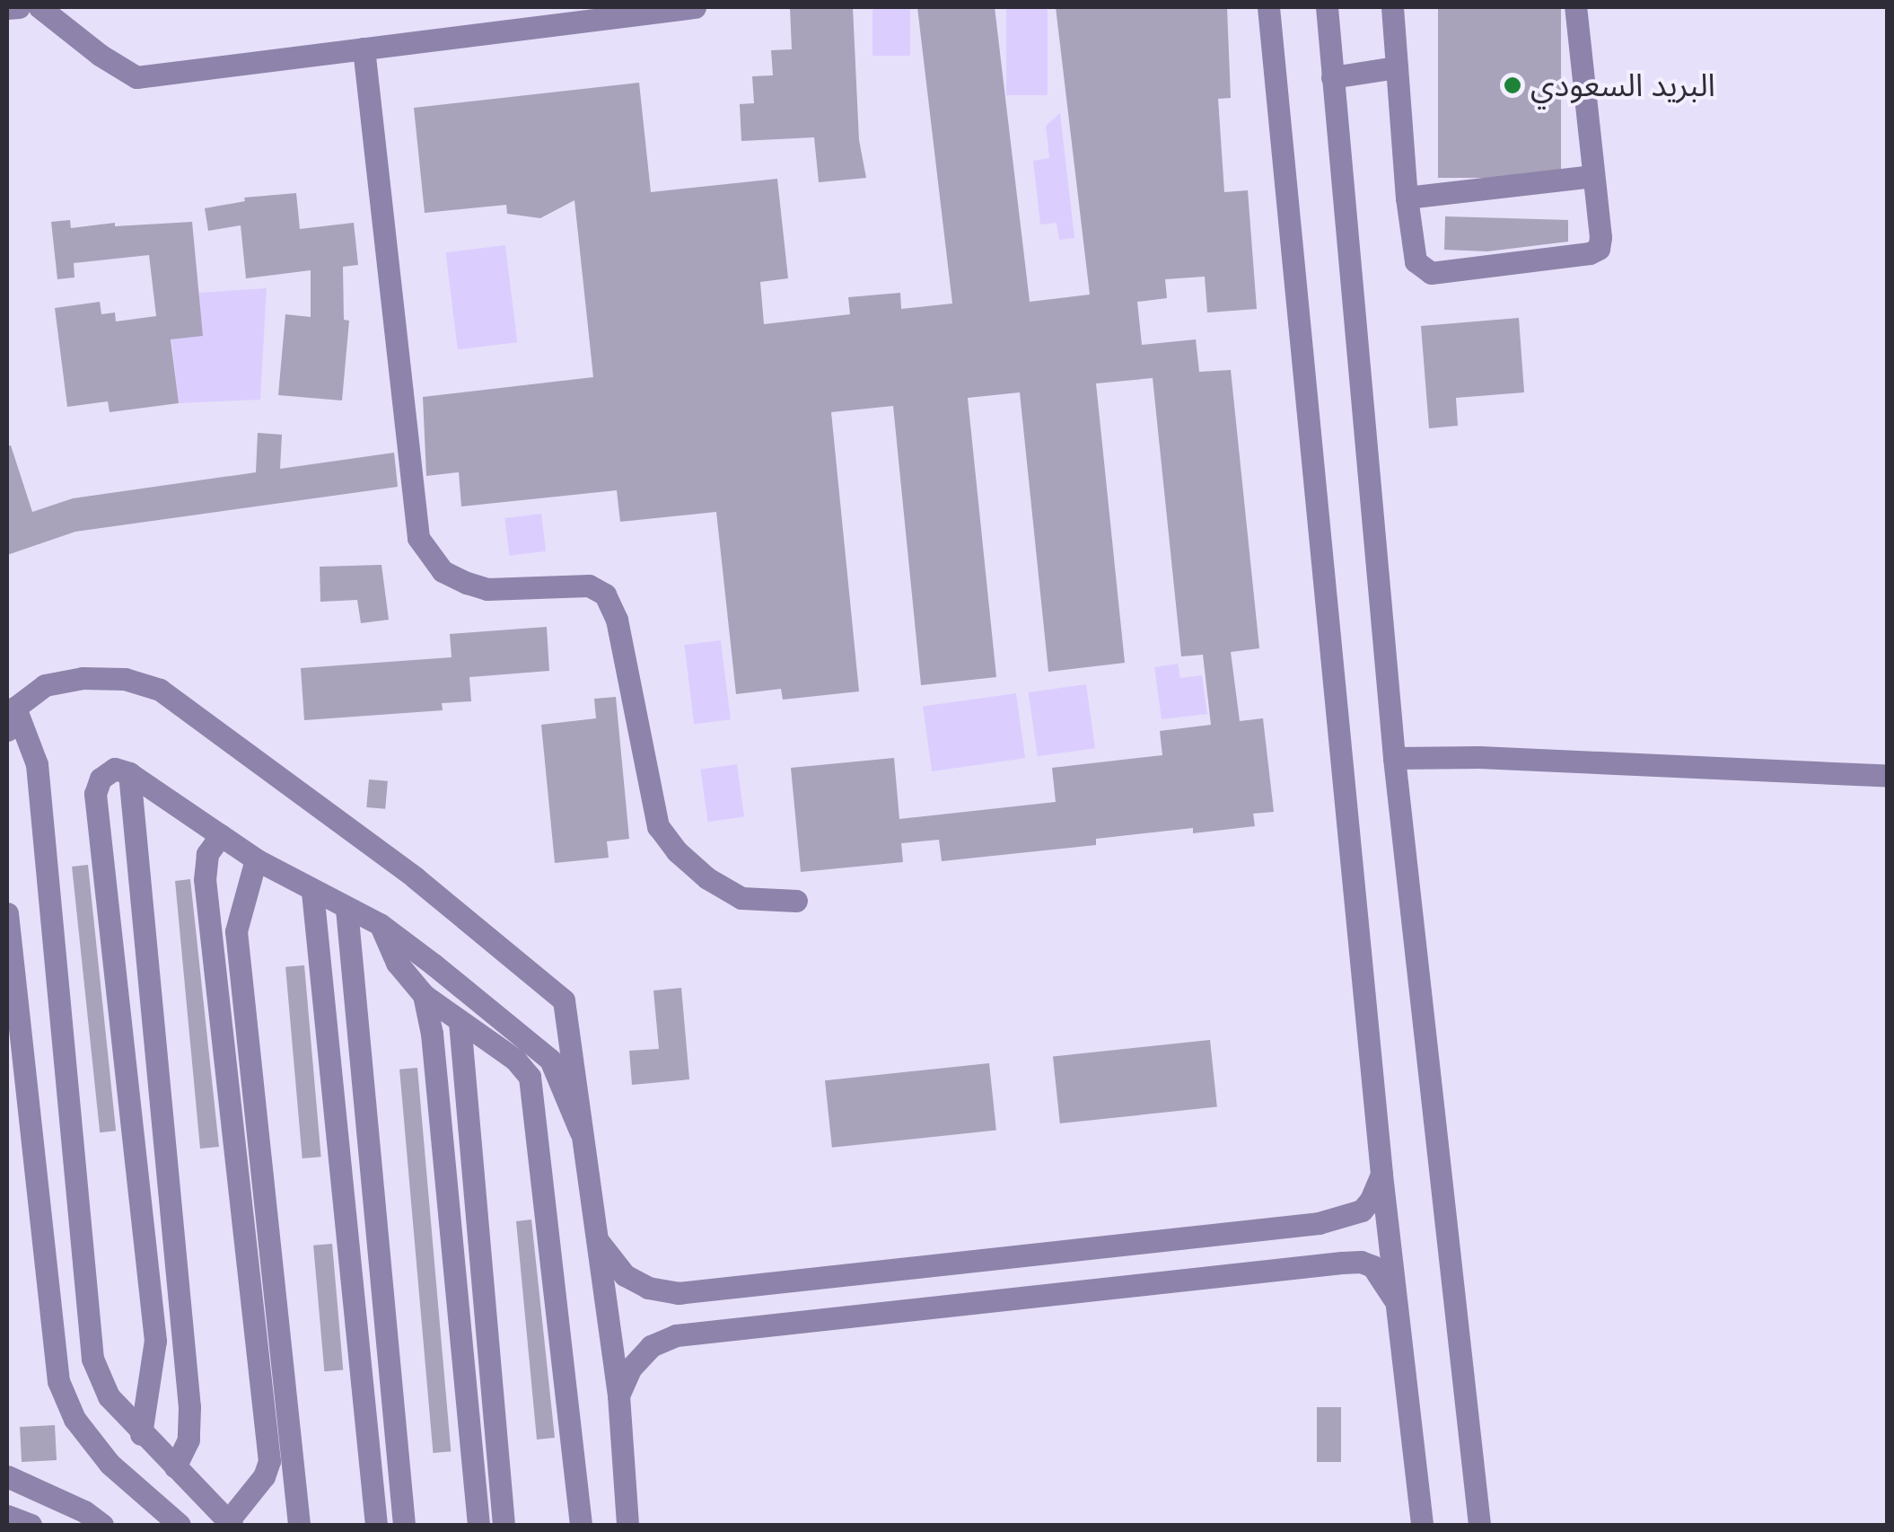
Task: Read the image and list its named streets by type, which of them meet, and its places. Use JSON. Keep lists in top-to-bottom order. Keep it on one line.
{"places":["البريد السعودي"]}
